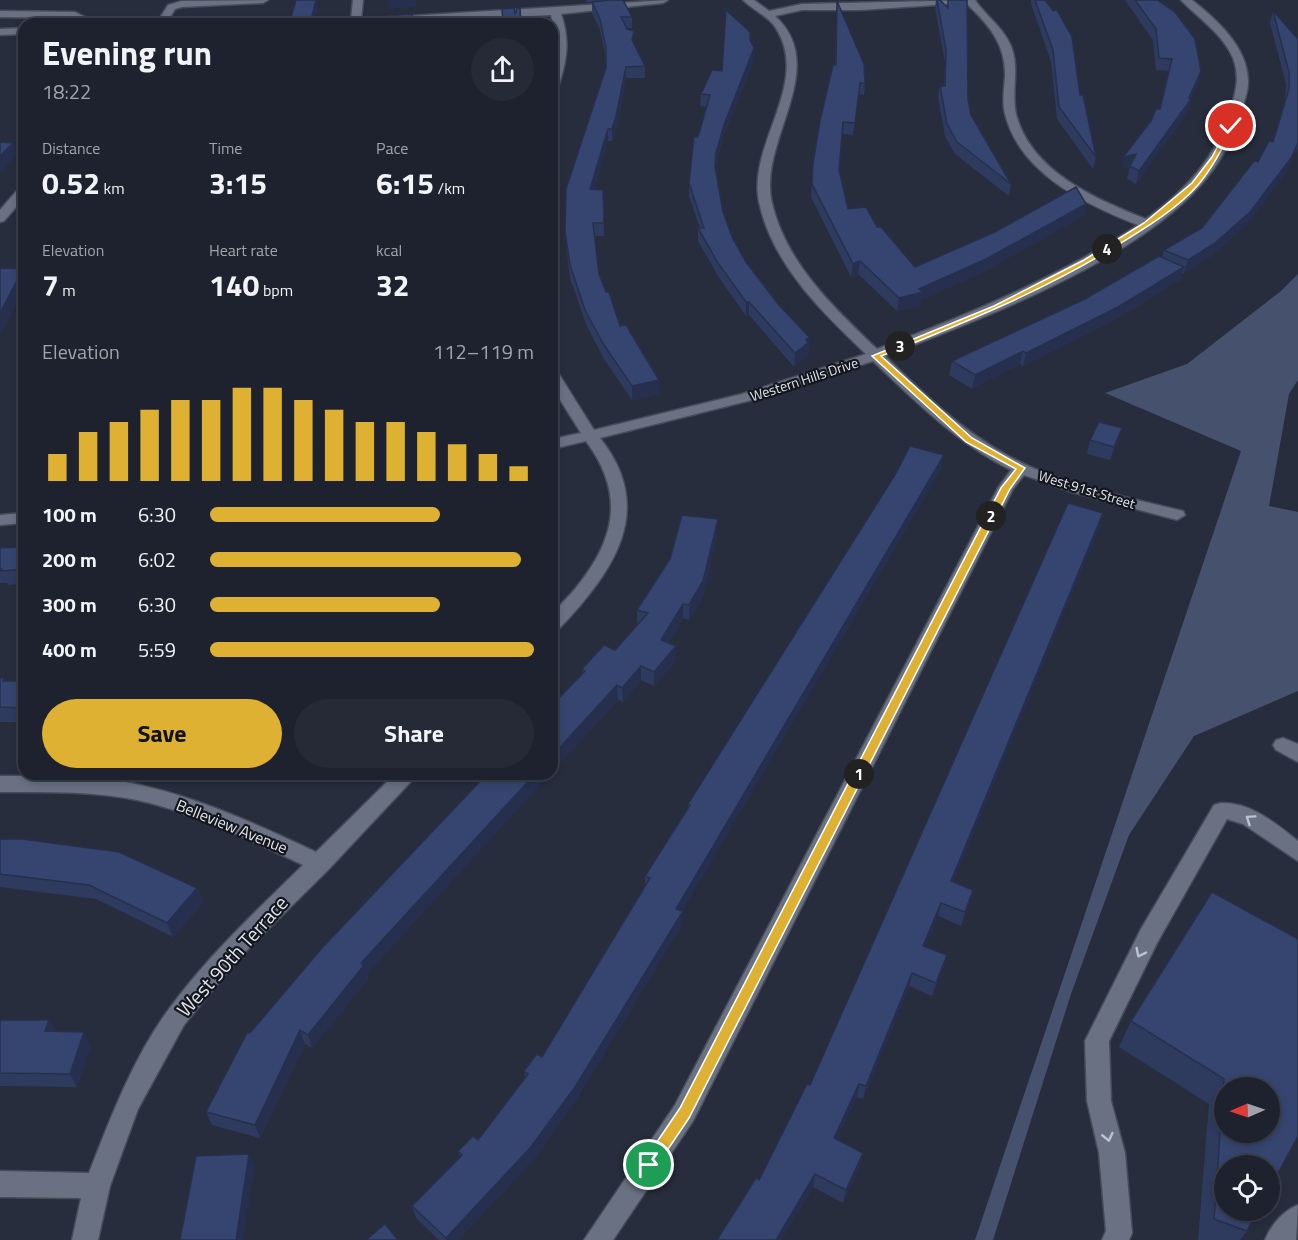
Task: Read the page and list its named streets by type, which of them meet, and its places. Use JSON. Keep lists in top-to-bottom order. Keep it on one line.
{"streets":{"street":["Western Hills Drive","West 91st Street","Belleview Avenue","West 90th Terrace"]},"crossings":[["Western Hills Drive","West 91st Street"],["Belleview Avenue","West 90th Terrace"]],"north":"left","page":{"heading":["Evening run","18:22"],"stats":[["Distance","0.52 km"],["Time","3:15"],["Pace","6:15 /km"],["Elevation","7 m"],["Heart rate","140 bpm"],["kcal","32"]],"pins":["4","3","2","1"],"chart":["Elevation","112–119 m"],"list":[{"name":"100 m","note":"6:30"},{"name":"200 m","note":"6:02"},{"name":"300 m","note":"6:30"},{"name":"400 m","note":"5:59"}],"buttons":["Save","Share"]}}
